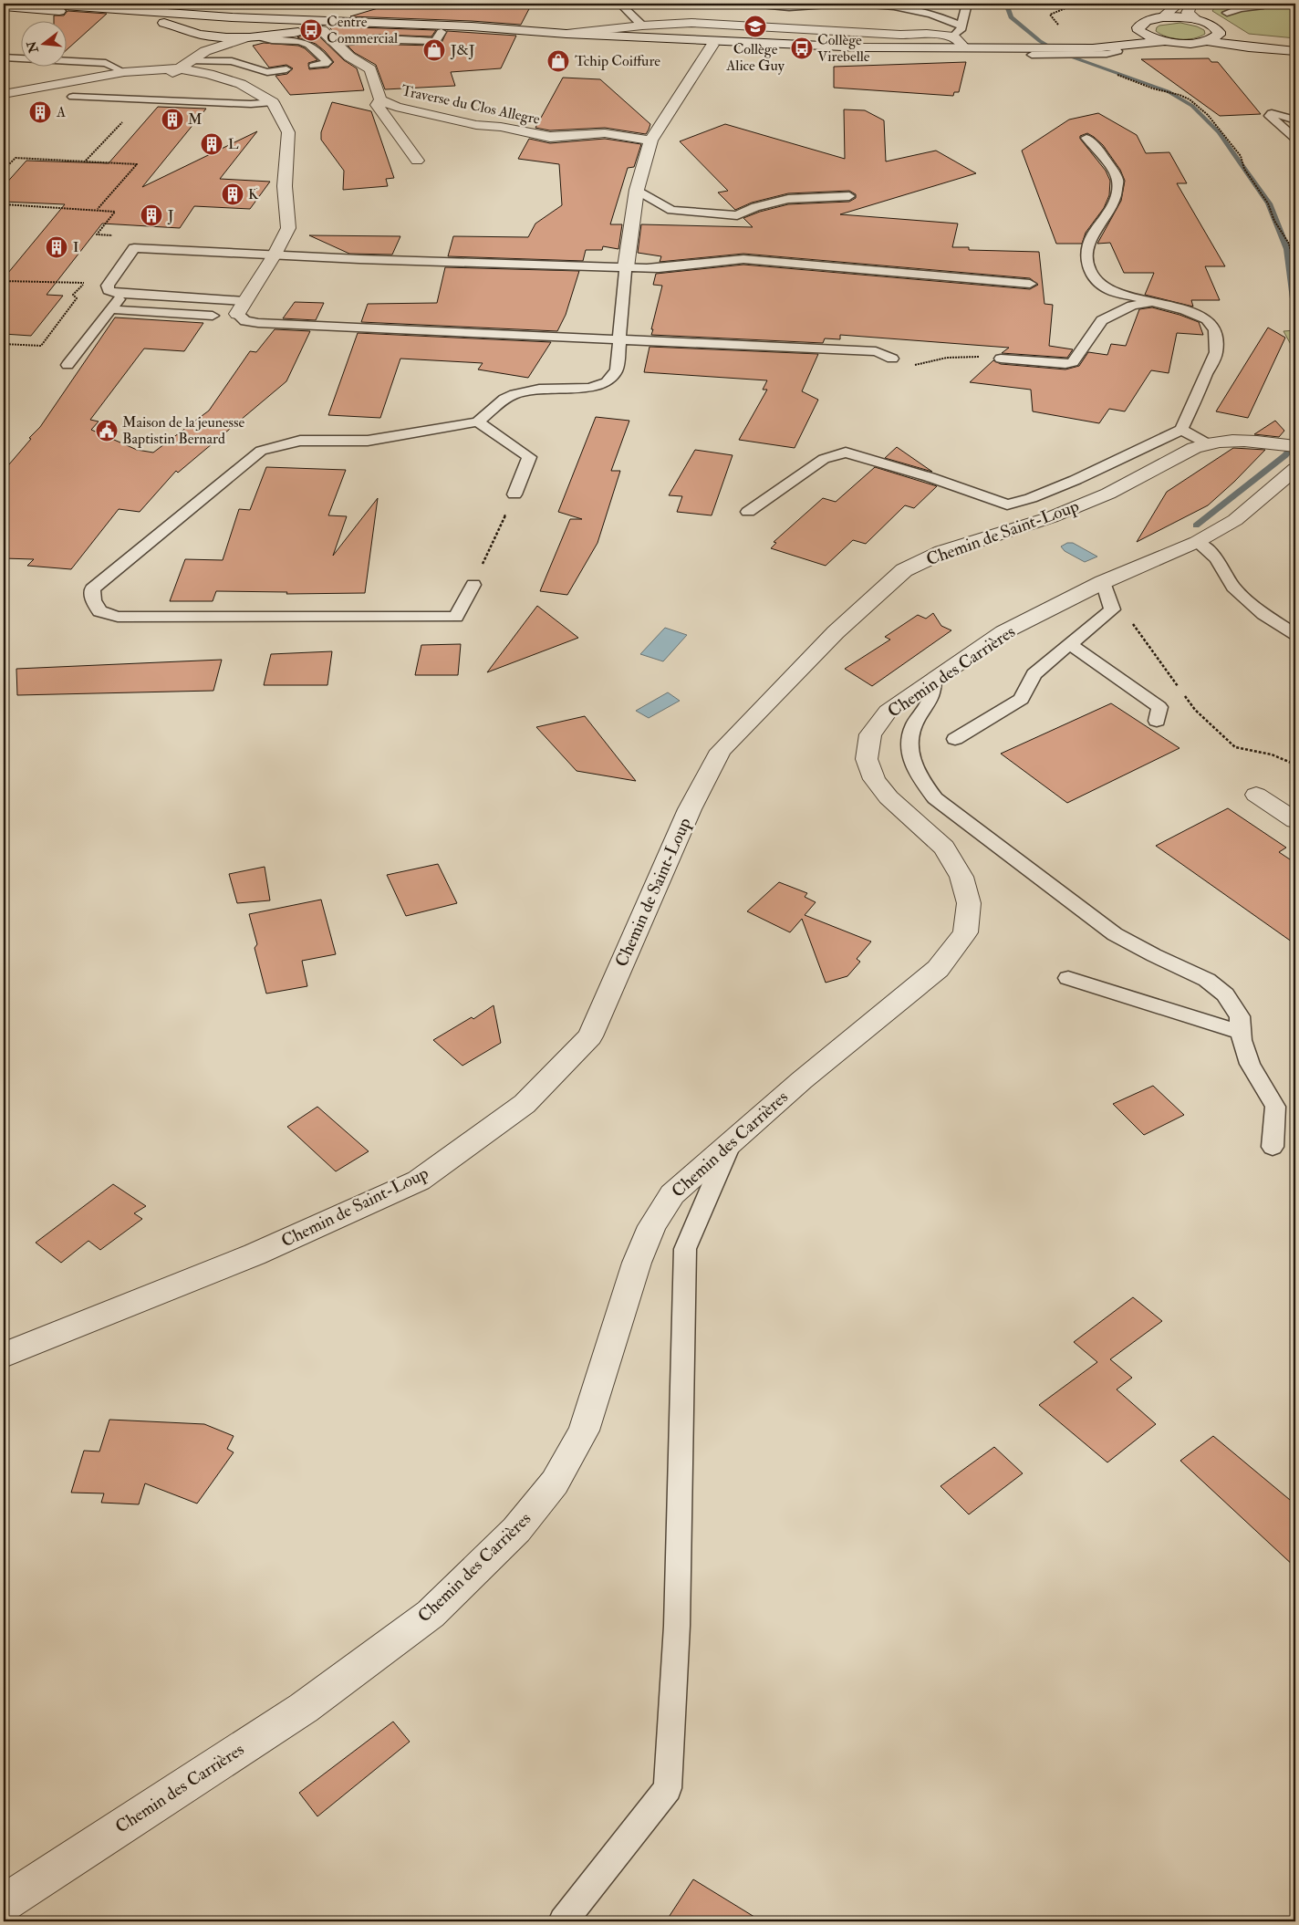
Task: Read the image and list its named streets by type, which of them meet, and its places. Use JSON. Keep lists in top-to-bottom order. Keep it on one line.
{"streets":{"street":["Traverse du Clos Allegre","Chemin de Saint-Loup","Chemin des Carrières"]},"places":{"school or university":["Collège Alice Guy"],"bus stop":["Centre Commercial","Collège Virebelle"],"shop":["J&J","Tchip Coiffure"],"building":["A","M","L","K","J","I"],"public building":["Maison de la jeunesse Baptistin Bernard"]},"north":"left"}
